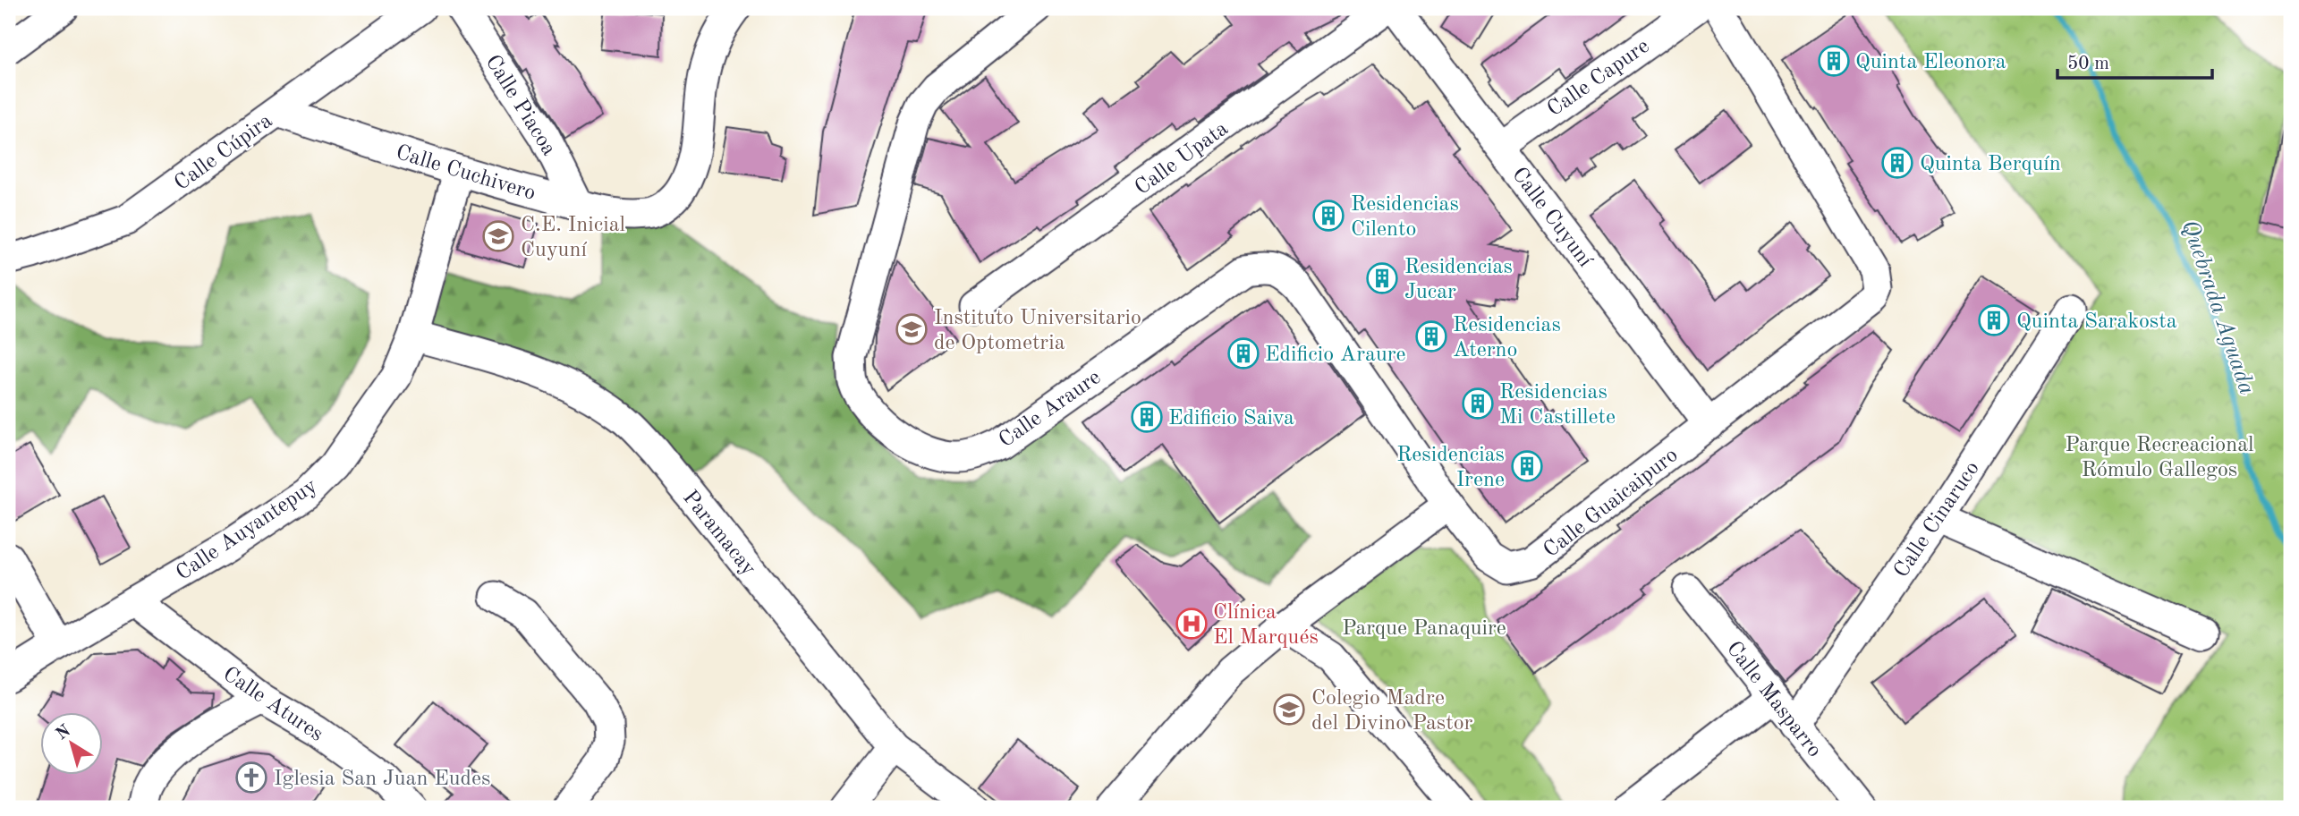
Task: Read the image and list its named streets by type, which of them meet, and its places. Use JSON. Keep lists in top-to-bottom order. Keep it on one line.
{"streets":{"street":["Calle Capure","Calle Piacoa","Calle Cúpira","Calle Upata","Calle Cuchivero","Calle Cuyuní","Calle Araure","Calle Guaicaipuro","Calle Cinaruco","Calle Auyantepuy","Paramacay","Calle Masparro","Calle Atures"]},"crossings":[["Calle Capure","Calle Cuyuní"],["Calle Piacoa","Calle Cuchivero"],["Calle Cúpira","Calle Cuchivero"],["Calle Cuchivero","Calle Auyantepuy"],["Calle Cuyuní","Calle Guaicaipuro"],["Calle Araure","Calle Guaicaipuro"],["Calle Cinaruco","Calle Masparro"],["Calle Auyantepuy","Paramacay"],["Calle Auyantepuy","Calle Atures"]],"water":["Quebrada Aguada"],"parks":["Parque Recreacional Rómulo Gallegos","Parque Panaquire"],"places":{"building":["Quinta Eleonora","Quinta Berquín","Residencias Cilento","Residencias Jucar","Quinta Sarakosta","Residencias Aterno","Edificio Araure","Residencias Mi Castillete","Edificio Saiva","Residencias Irene"],"school or university":["C.E. Inicial Cuyuní","Instituto Universitario de Optometria","Colegio Madre del Divino Pastor"],"hospital":["Clínica El Marqués"],"church":["Iglesia San Juan Eudes"]},"scale_bar":"50 m","north":"top left"}
